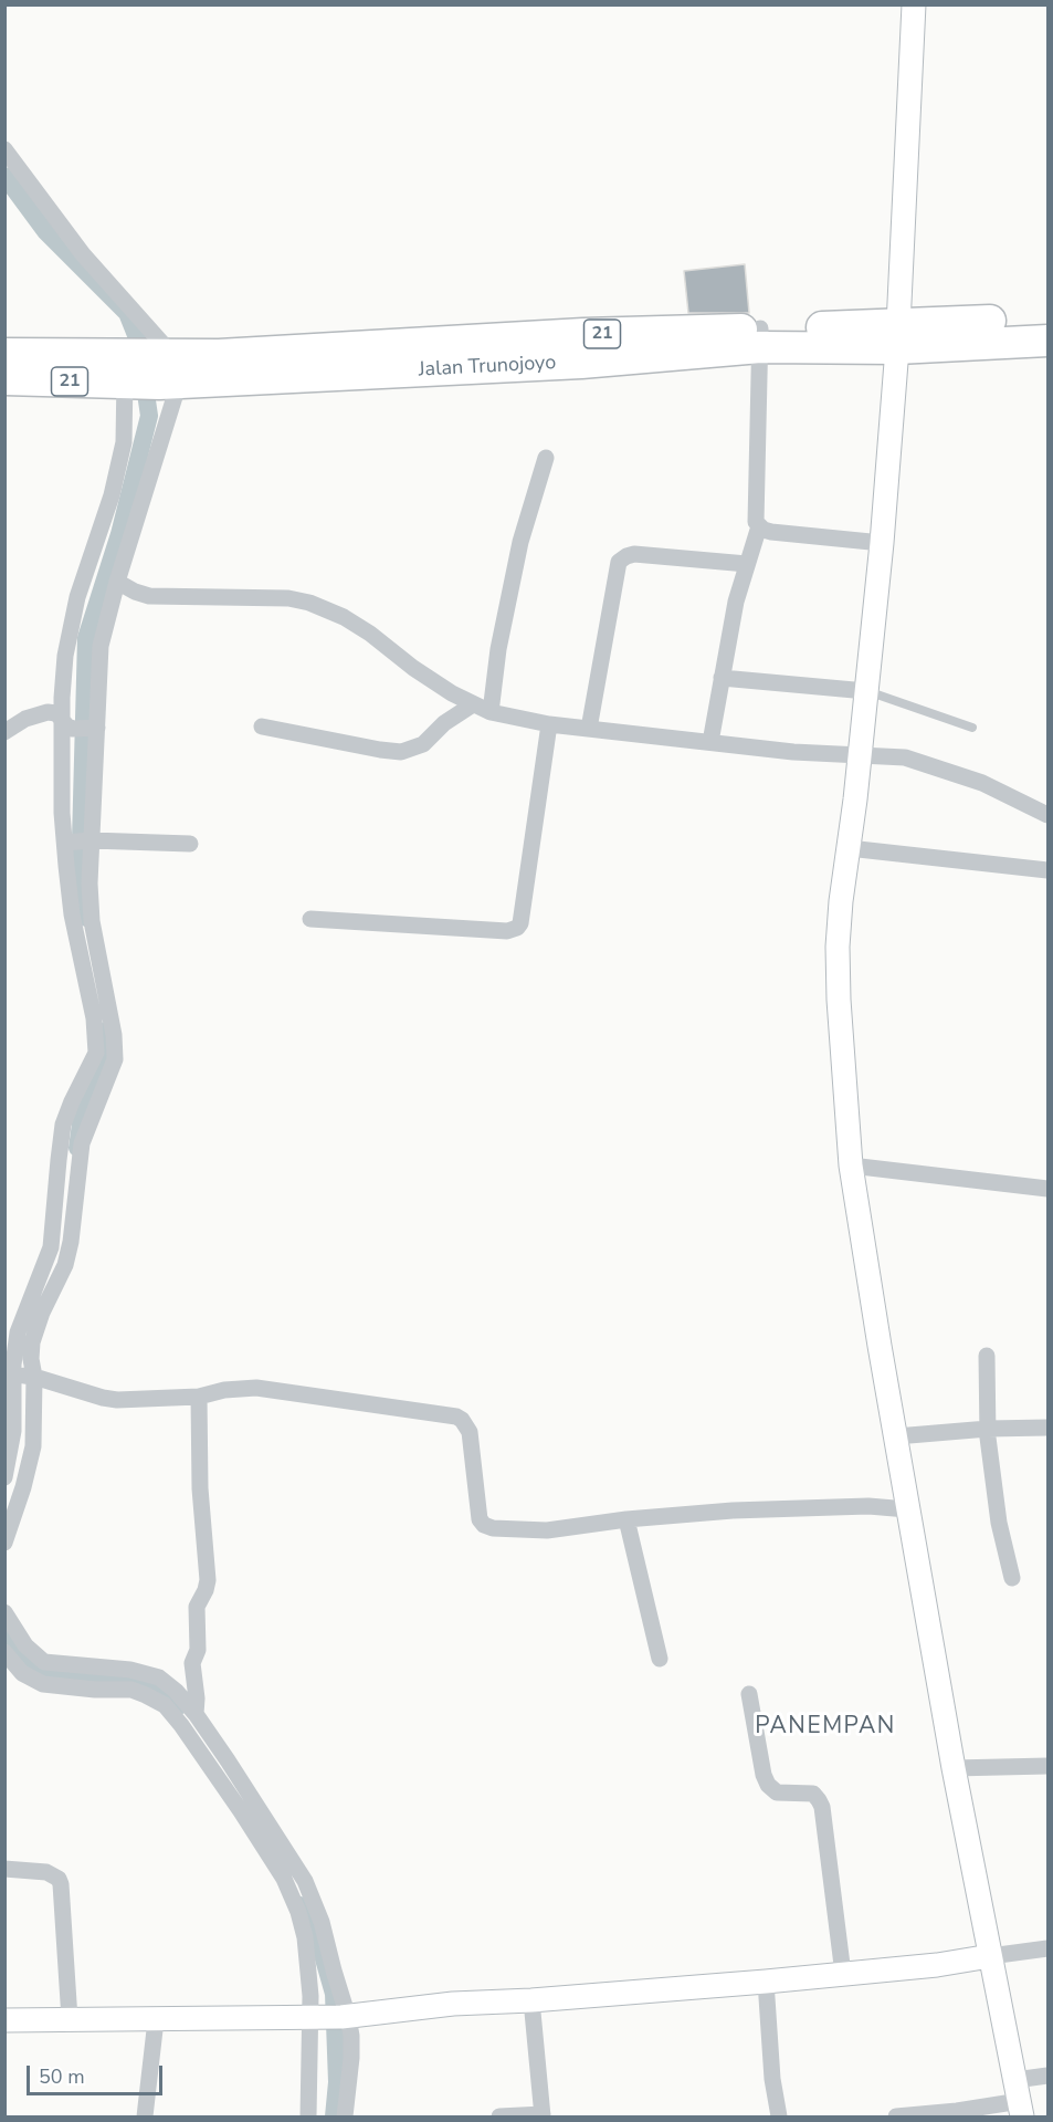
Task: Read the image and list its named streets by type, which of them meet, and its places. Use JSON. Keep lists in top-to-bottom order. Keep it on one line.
{"streets":{"highway":["21","Jalan Trunojoyo"]},"districts":["PANEMPAN"],"scale_bar":"50 m"}
